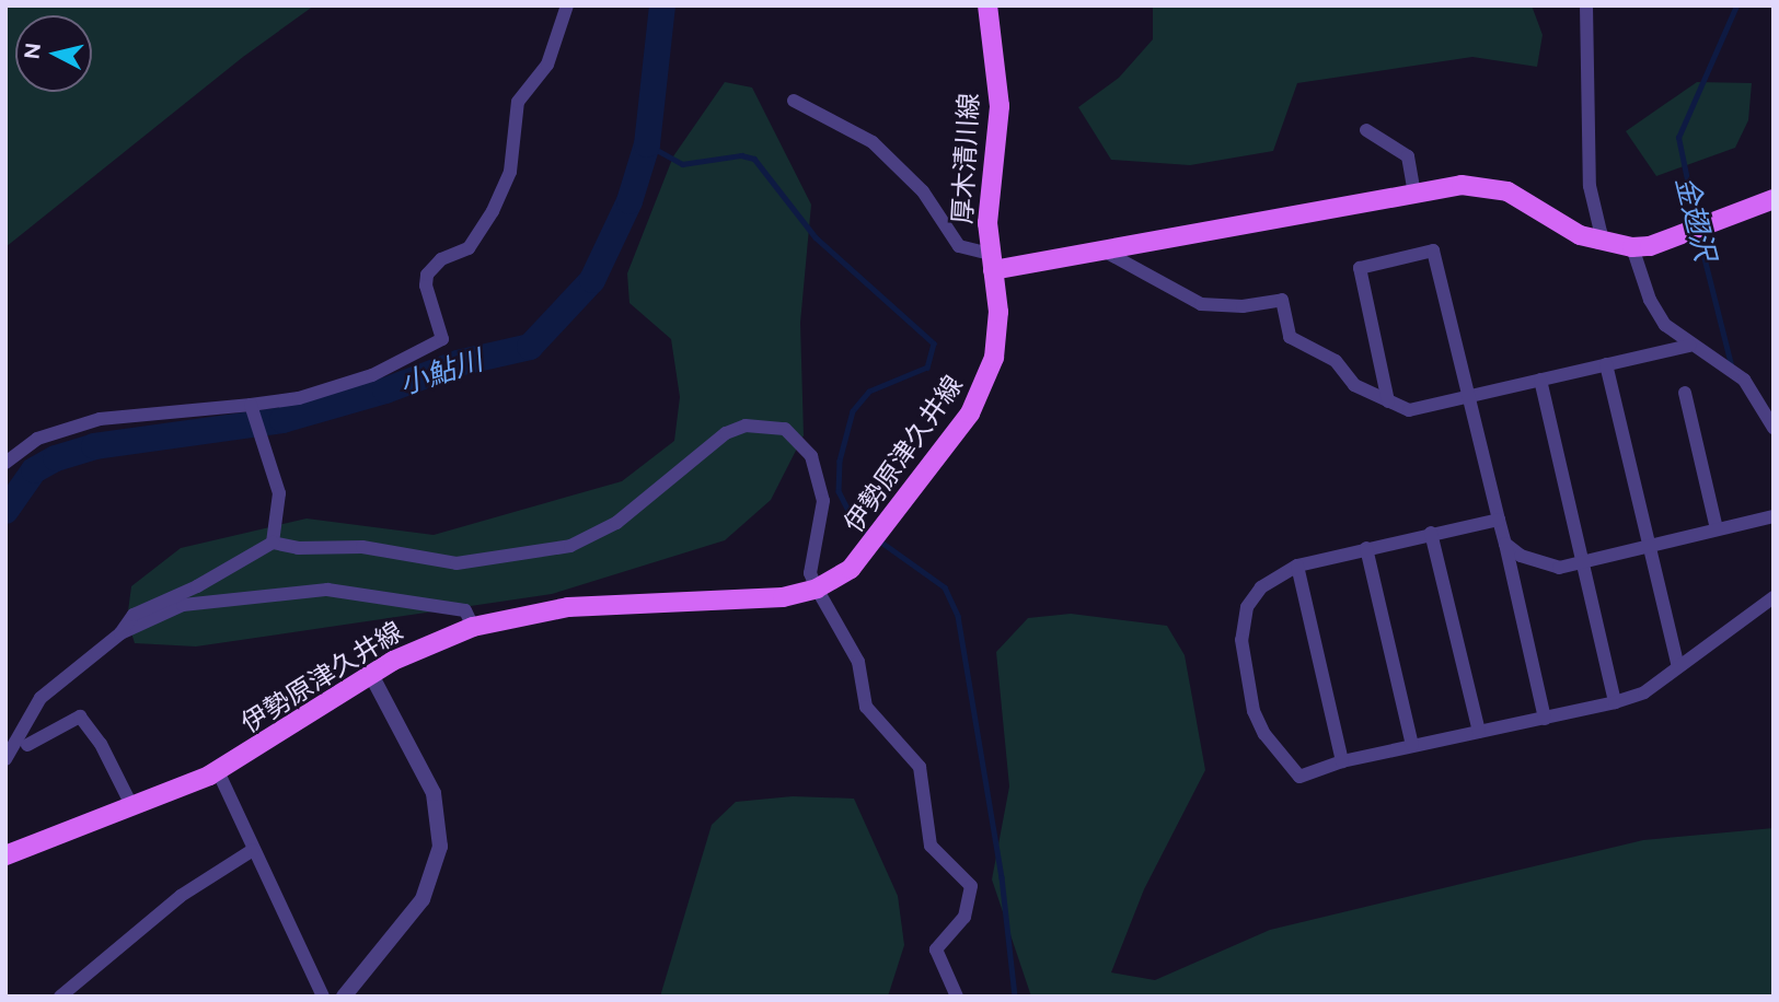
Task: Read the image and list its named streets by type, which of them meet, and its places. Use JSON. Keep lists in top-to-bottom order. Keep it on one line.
{"streets":{"main road":["厚木清川線","伊勢原津久井線"]},"crossings":[["厚木清川線","伊勢原津久井線"]],"water":["金翅沢","小鮎川"],"north":"left"}
